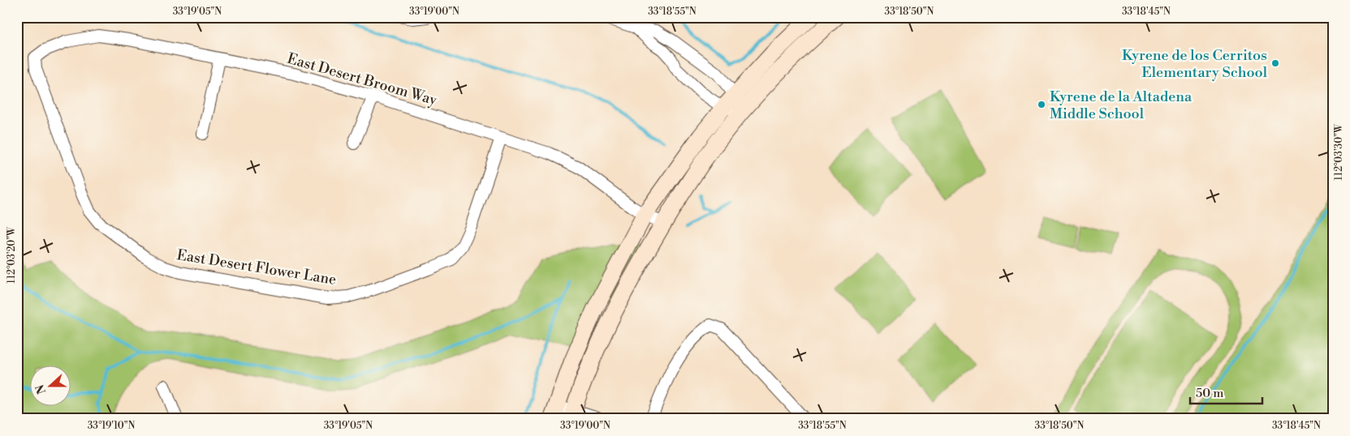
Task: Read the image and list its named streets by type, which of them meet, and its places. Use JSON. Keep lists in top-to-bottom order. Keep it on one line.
{"streets":{"street":["East Desert Broom Way","East Desert Flower Lane"]},"crossings":[["East Desert Broom Way","East Desert Flower Lane"]],"places":["Kyrene de los Cerritos Elementary School","Kyrene de la Altadena Middle School"],"scale_bar":"50 m","north":"left","coordinates":["33°19'05\"N","33°19'00\"N","33°18'55\"N","33°18'50\"N","33°18'45\"N","112°03'30\"W","112°03'20\"W","33°19'10\"N"]}
